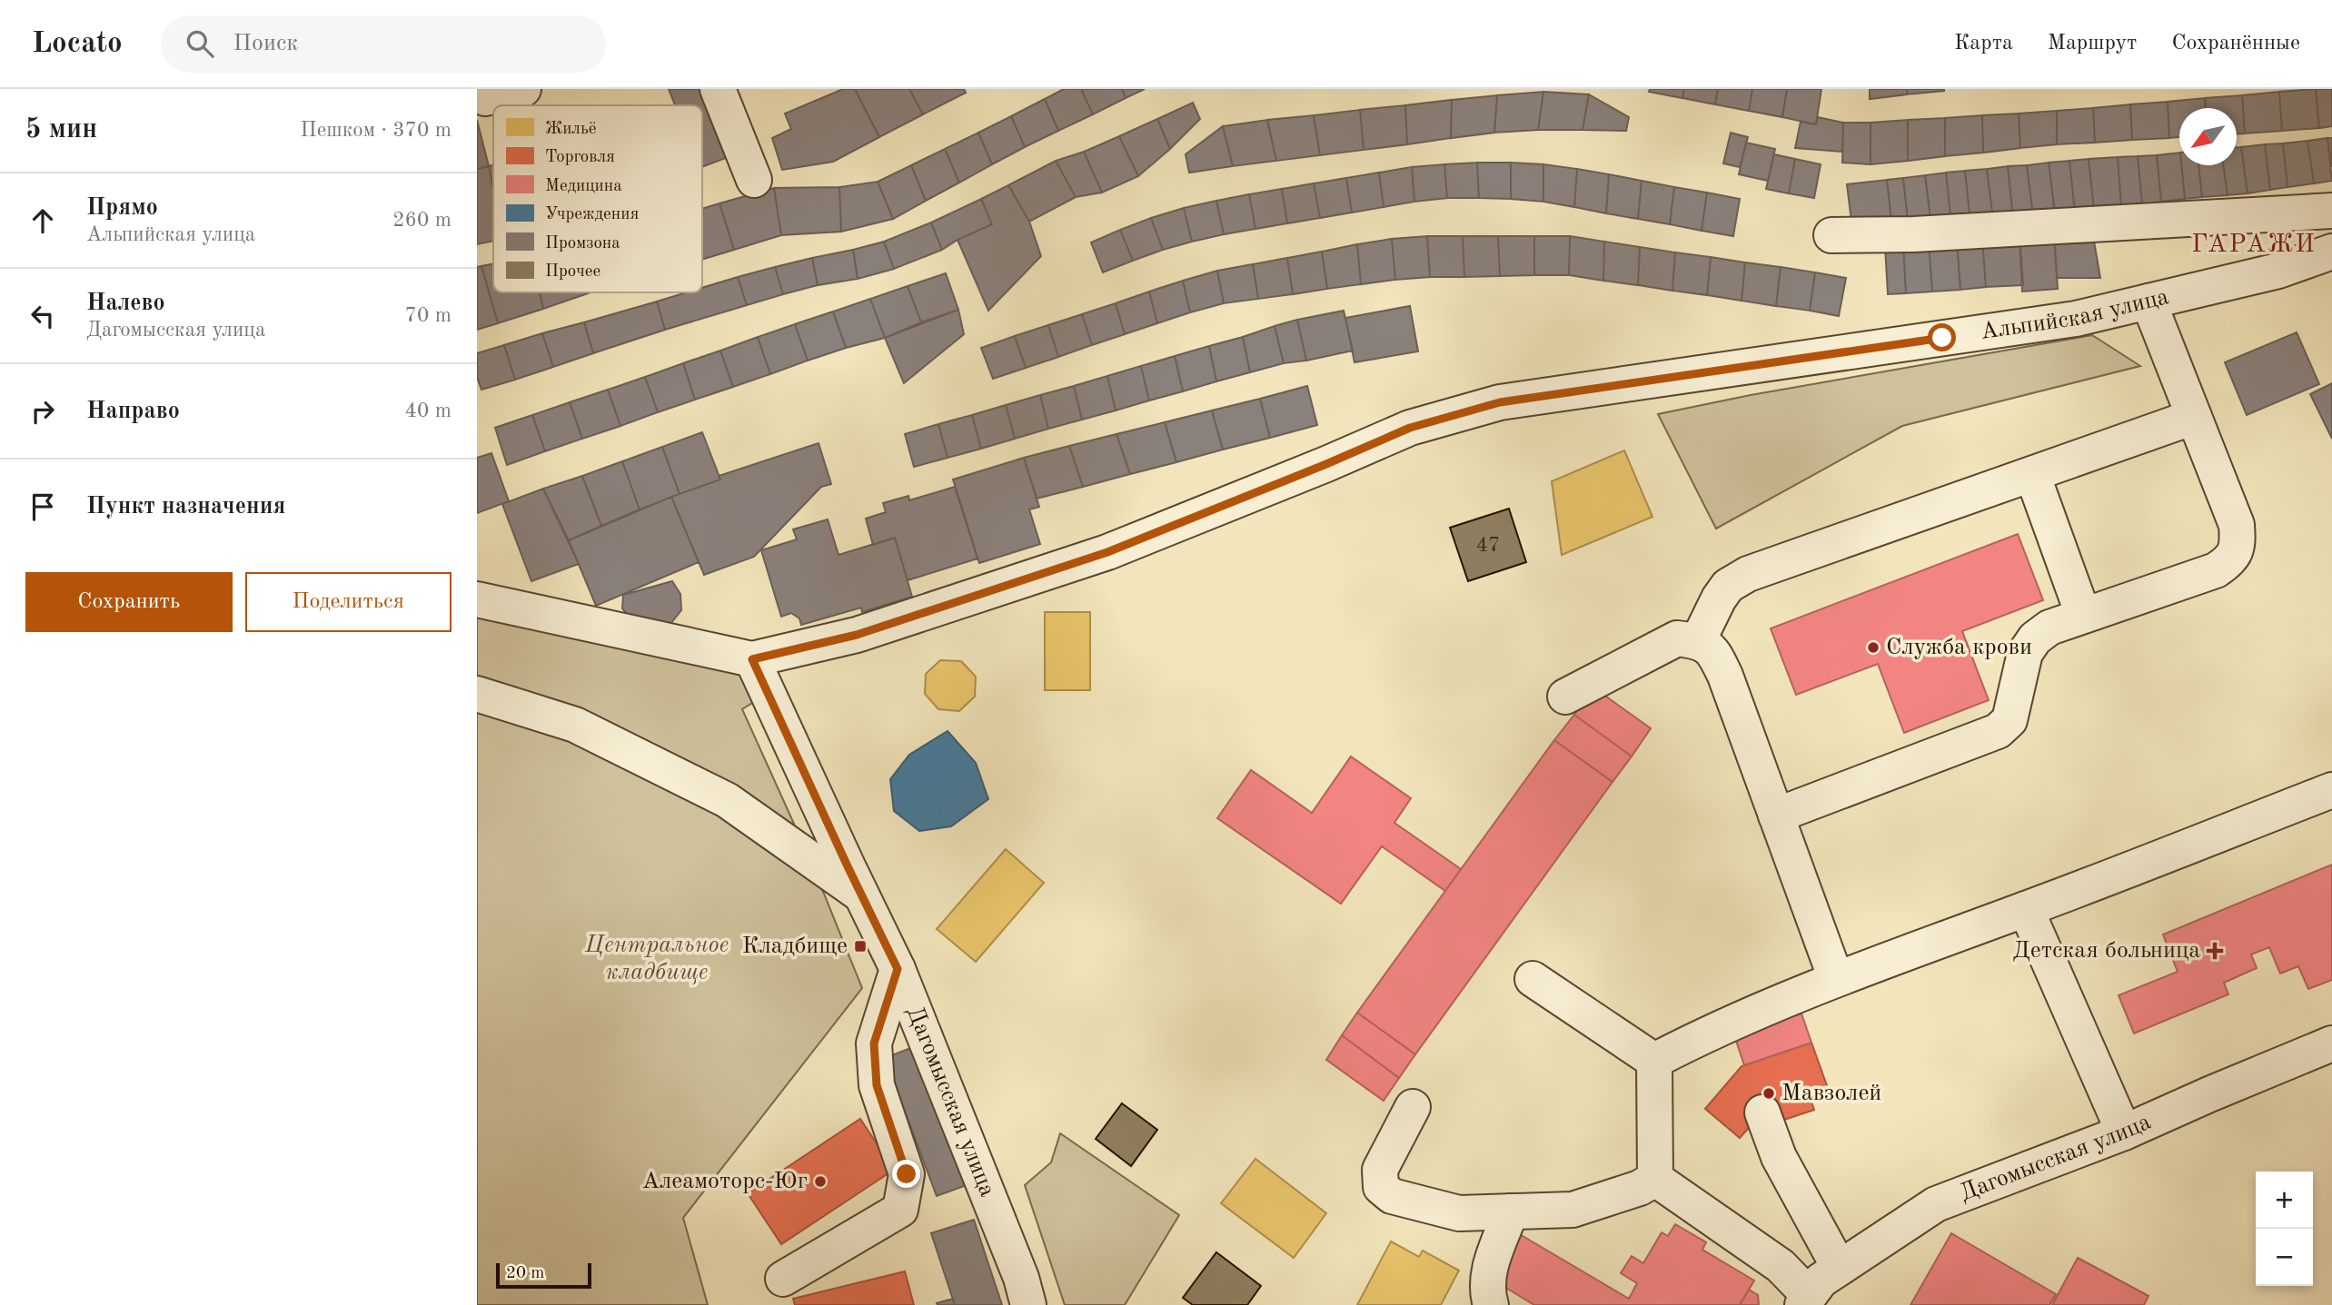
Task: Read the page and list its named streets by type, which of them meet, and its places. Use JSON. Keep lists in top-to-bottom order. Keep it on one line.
{"streets":{"street":["Альпийская улица","Дагомысская улица"]},"crossings":[["Альпийская улица","Дагомысская улица"]],"districts":["ГАРАЖИ"],"parks":["Центральное кладбище"],"places":{"other":["Служба крови","Мавзолей","Алеамоторс-Юг"],"transit":["Кладбище"],"health":["Детская больница"]},"house_numbers":["47"],"legend":["Жильё","Торговля","Медицина","Учреждения","Промзона","Прочее"],"scale_bar":"20 m","north":"bottom left","page":{"header":"Locato","search":"Поиск","nav":["Карта","Маршрут","Сохранённые"],"heading":["5 мин","Пешком · 370 m"],"list":[["Прямо","Альпийская улица","260 m"],["Налево","Дагомысская улица","70 m"],["Направо","40 m"],"Пункт назначения"],"buttons":["Сохранить","Поделиться"],"map_buttons":["+","−"],"scale":"20 m"}}
